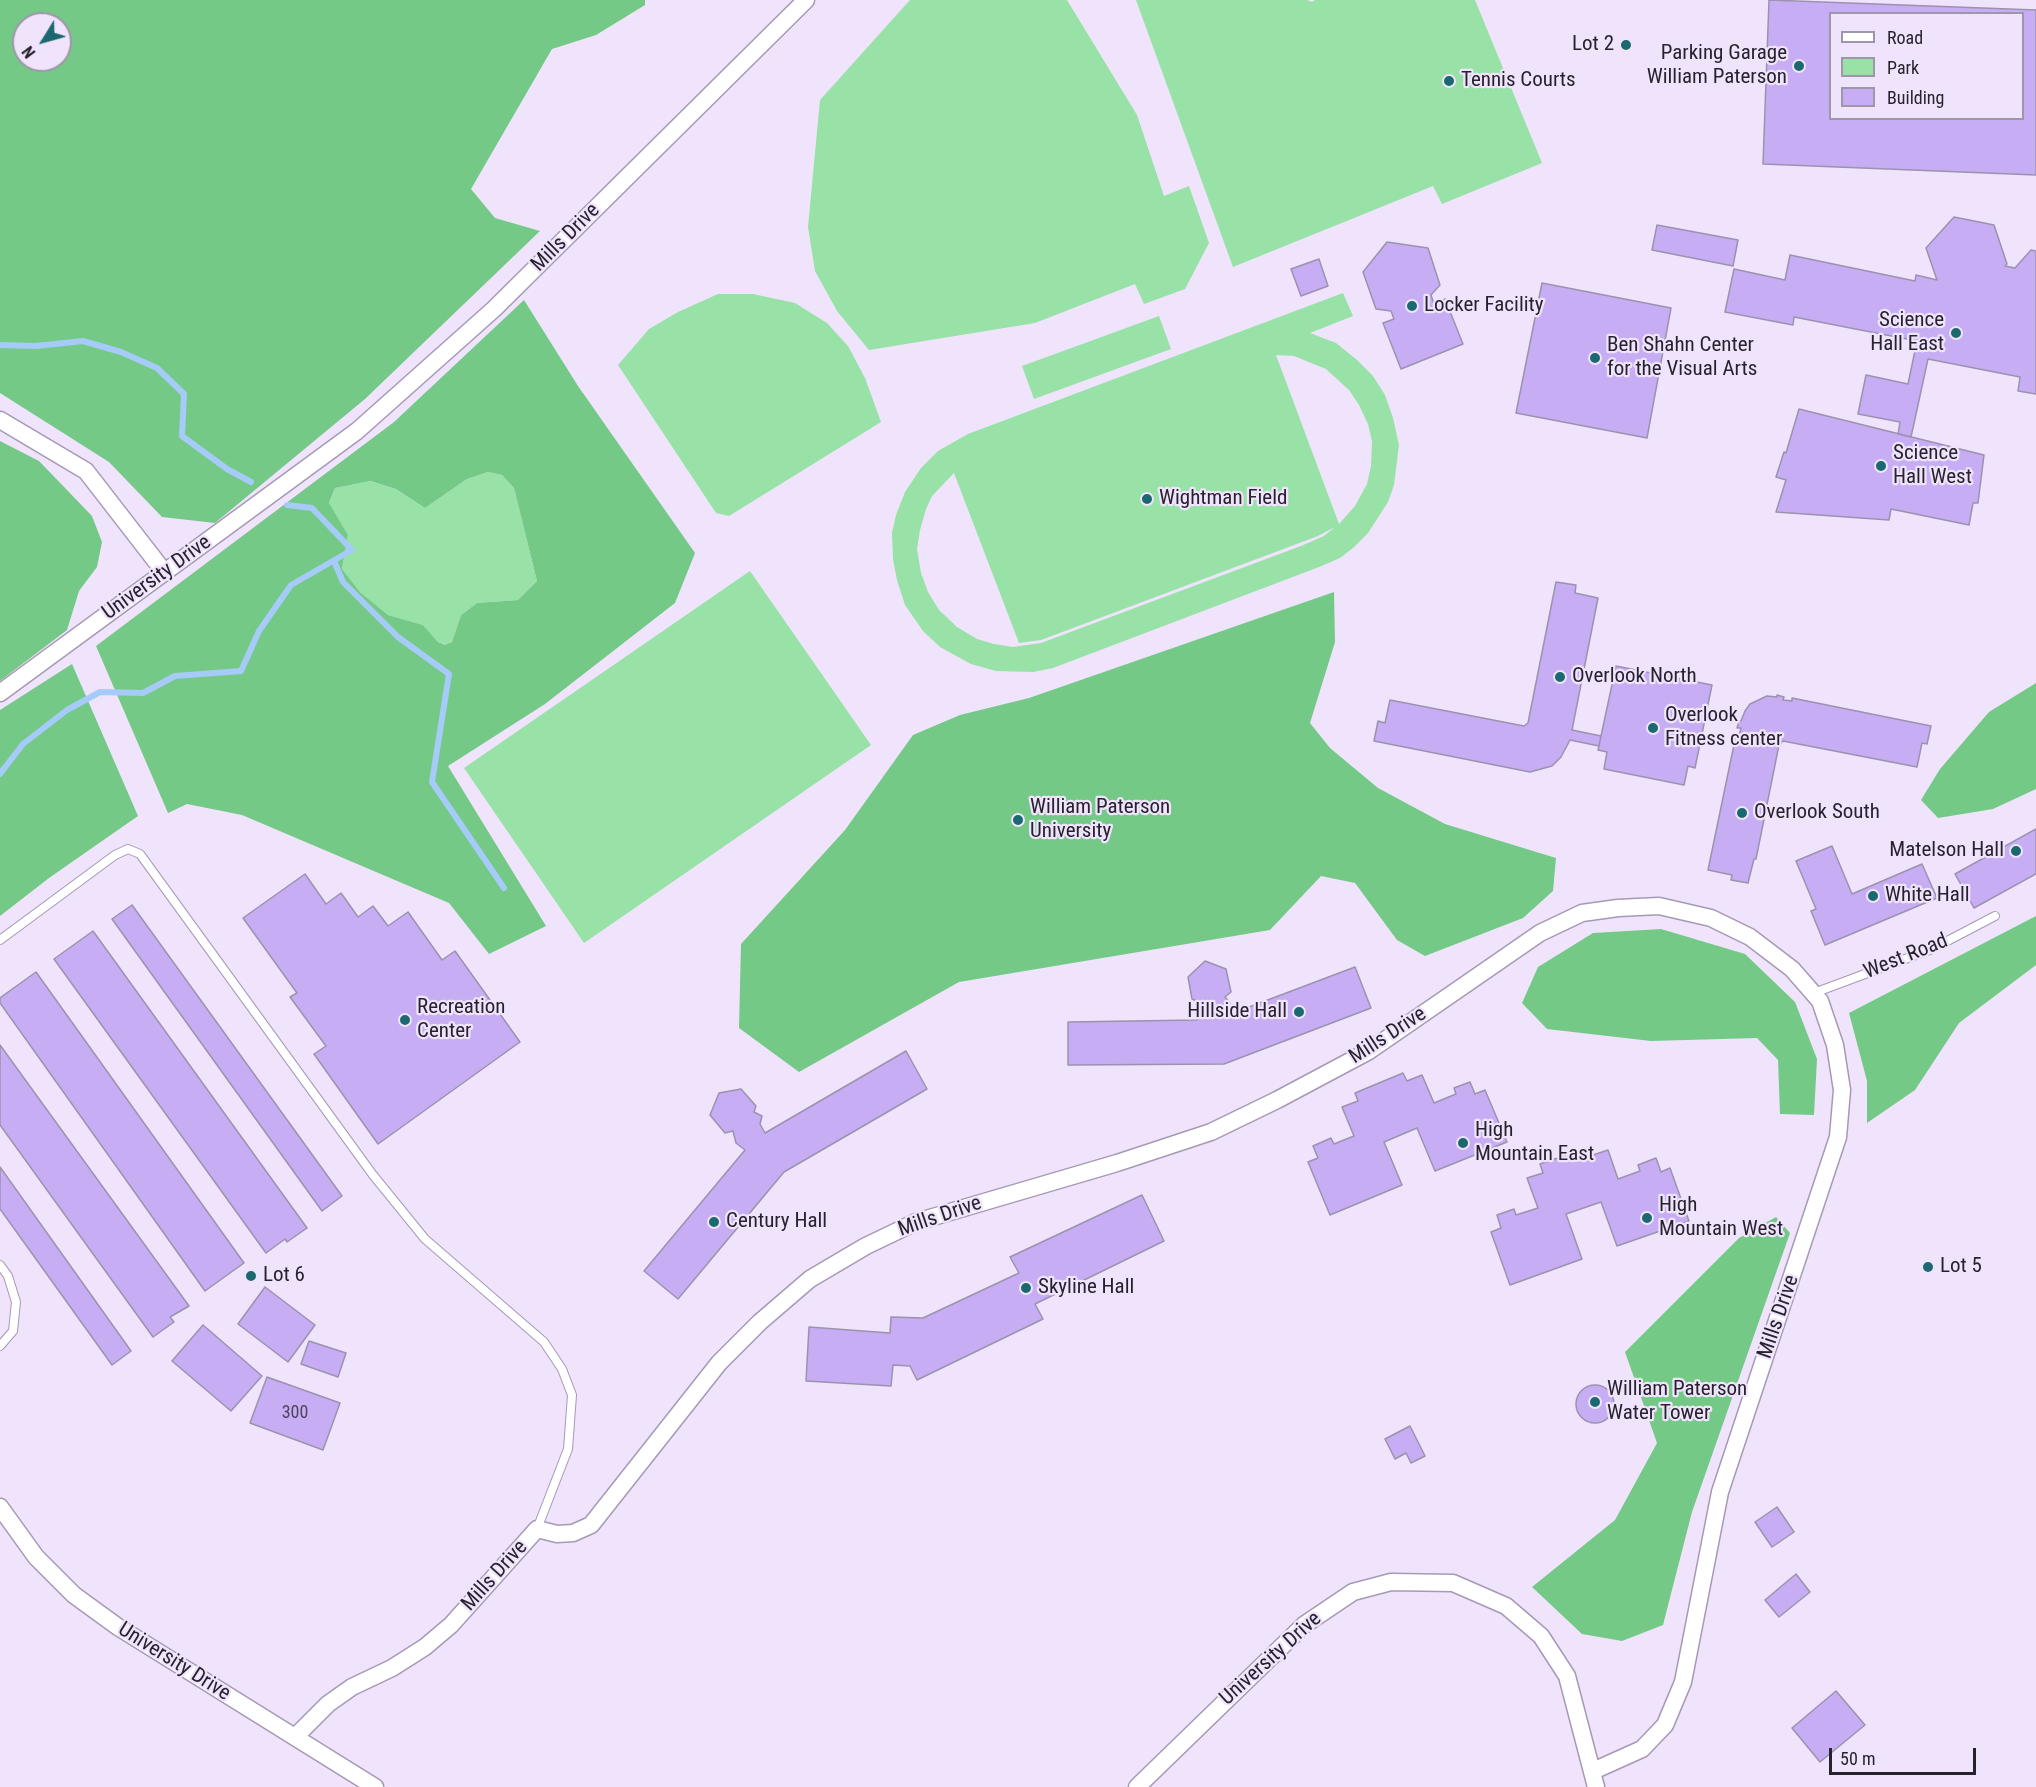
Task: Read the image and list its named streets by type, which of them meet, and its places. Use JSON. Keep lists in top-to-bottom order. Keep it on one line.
{"streets":{"street":["Mills Drive","University Drive"],"lane":["West Road"]},"crossings":[["Mills Drive","University Drive"],["Mills Drive","West Road"]],"places":["Lot 2","Parking Garage William Paterson","Tennis Courts","Locker Facility","Science Hall East","Ben Shahn Center for the Visual Arts","Science Hall West","Wightman Field","Overlook North","Overlook Fitness center","Overlook South","William Paterson University","Matelson Hall","White Hall","Hillside Hall","Recreation Center","High Mountain East","High Mountain West","Century Hall","Lot 5","Lot 6","Skyline Hall","William Paterson Water Tower"],"house_numbers":["300"],"legend":["Road","Park","Building"],"scale_bar":"50 m","north":"bottom left"}
